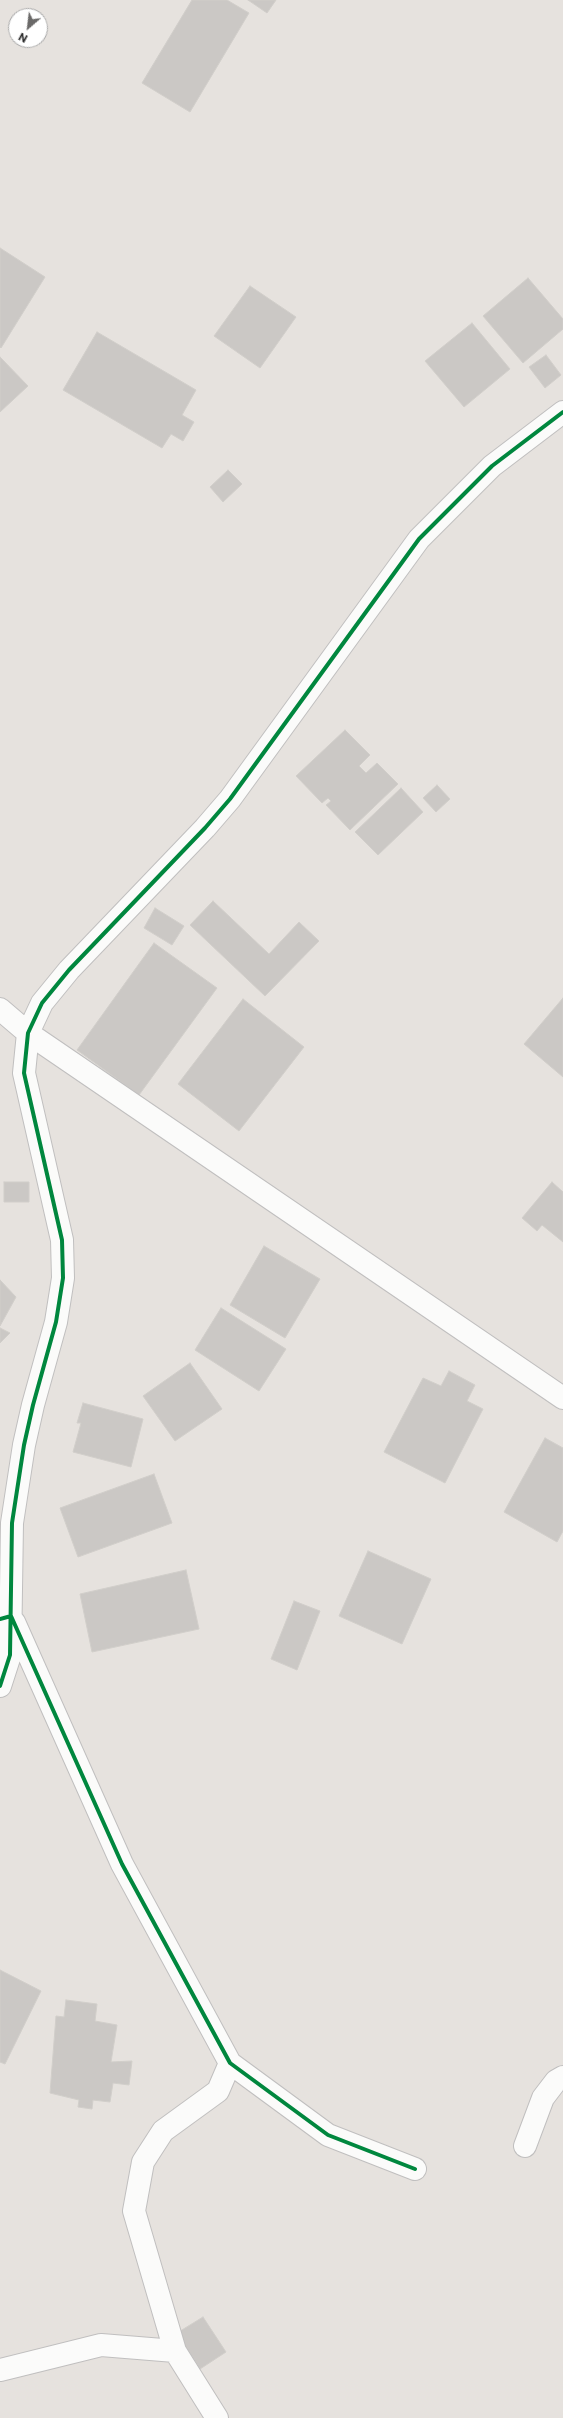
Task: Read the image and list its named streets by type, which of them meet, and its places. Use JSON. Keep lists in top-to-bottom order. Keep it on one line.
{"north":"bottom left"}
